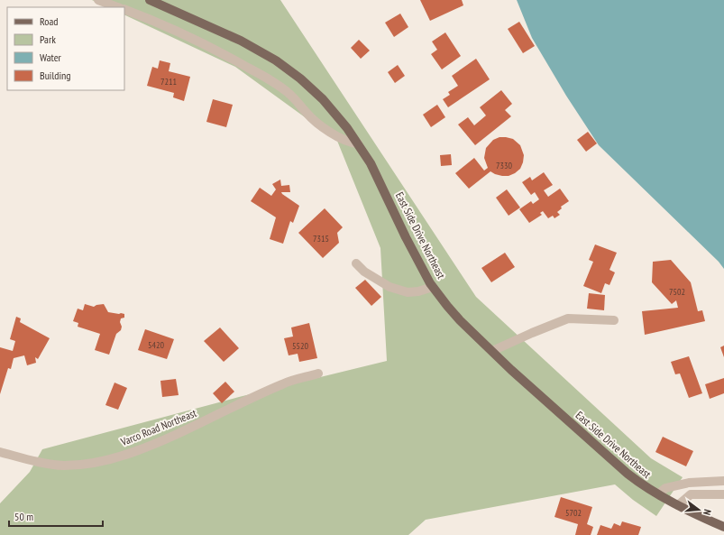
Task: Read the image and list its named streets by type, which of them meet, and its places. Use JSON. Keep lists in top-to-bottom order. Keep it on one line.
{"streets":{"main road":["East Side Drive Northeast"],"street":["Varco Road Northeast"]},"house_numbers":["7211","7330","7315","7502","5420","5520","5702"],"legend":["Road","Park","Water","Building"],"scale_bar":"50 m","north":"right"}
